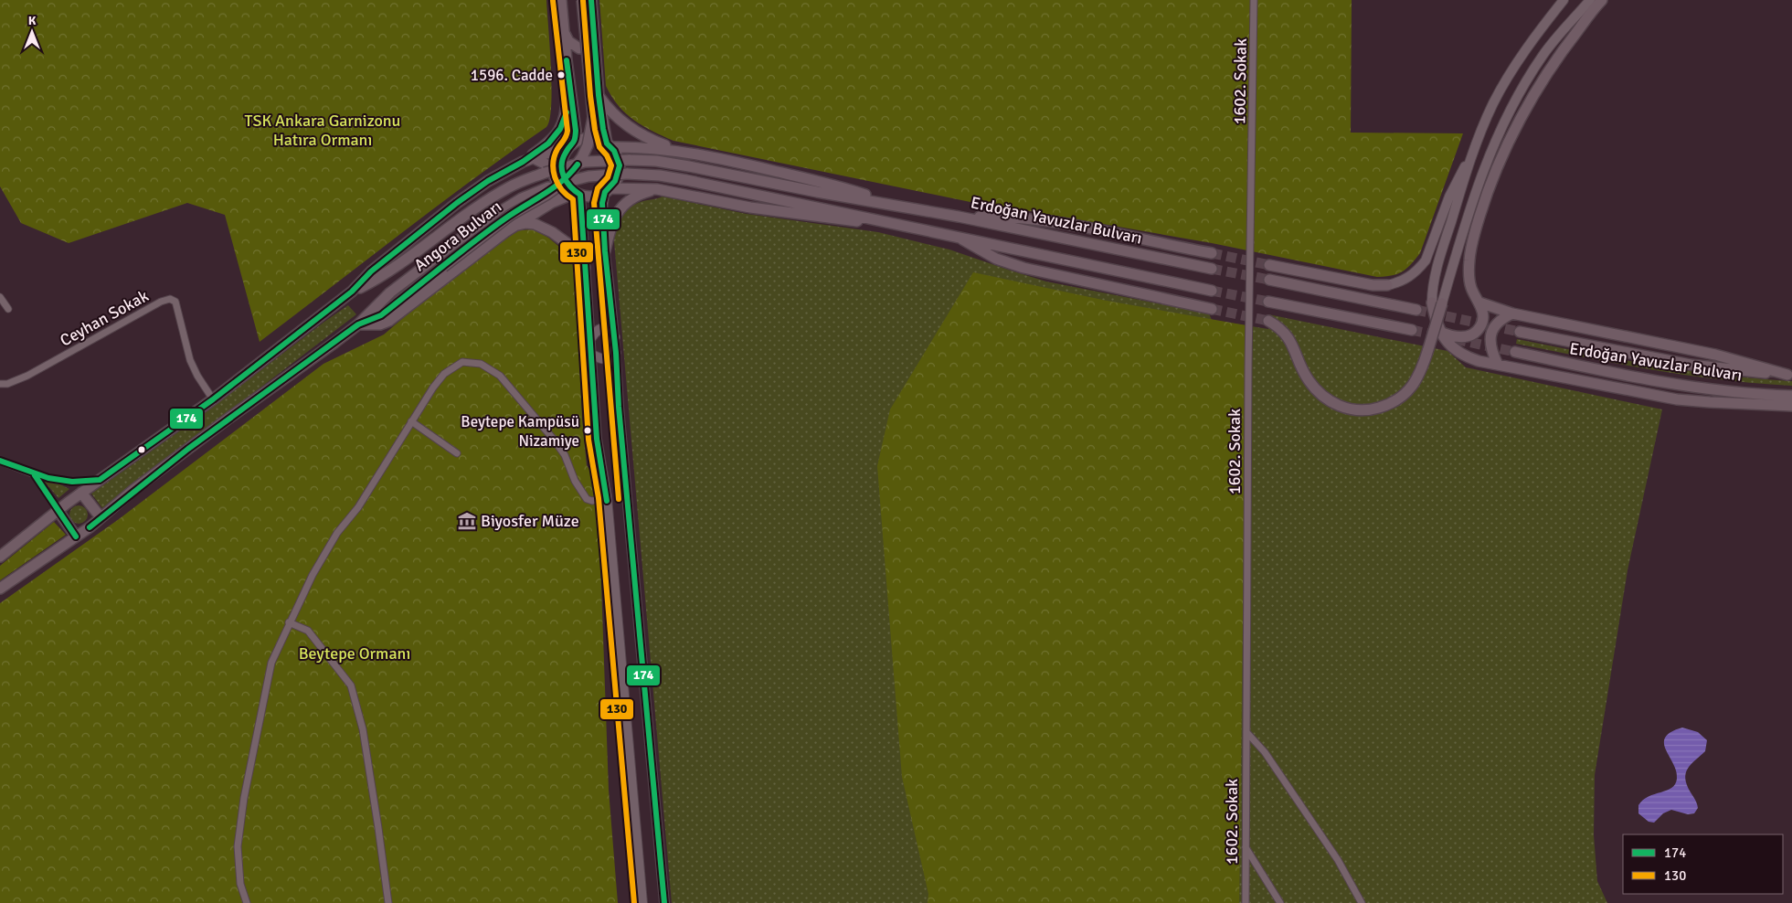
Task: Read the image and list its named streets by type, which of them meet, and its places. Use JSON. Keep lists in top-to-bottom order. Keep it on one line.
{"streets":{"main road":["Erdoğan Yavuzlar Bulvarı","Angora Bulvarı"],"street":["1602. Sokak","Ceyhan Sokak"]},"crossings":[["Erdoğan Yavuzlar Bulvarı","Angora Bulvarı"],["Angora Bulvarı","Ceyhan Sokak"]],"parks":["TSK Ankara Garnizonu Hatıra Ormanı","Beytepe Ormanı"],"places":{"other":["1596. Cadde","Beytepe Kampüsü Nizamiye"],"museum":["Biyosfer Müze"]},"lines":["transit line 174","transit line 130"],"legend":["174","130"],"north":"top"}
